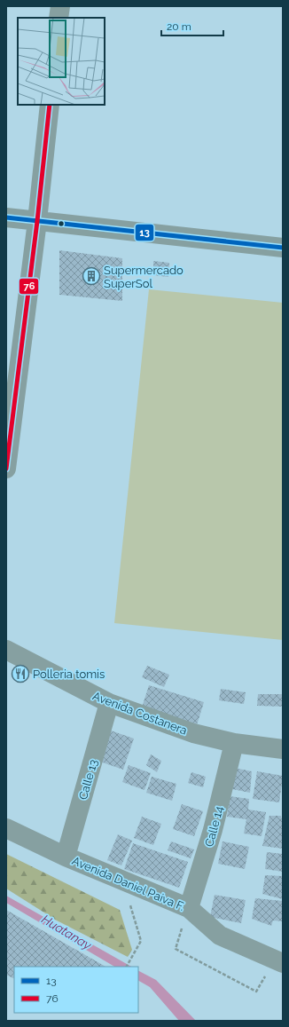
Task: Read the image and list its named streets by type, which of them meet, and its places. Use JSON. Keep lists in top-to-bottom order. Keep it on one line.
{"streets":{"street":["Avenida Costanera","Calle 13","Calle 14","Avenida Daniel Paiva F."]},"crossings":[["Avenida Costanera","Calle 13"],["Avenida Costanera","Calle 14"],["Calle 13","Avenida Daniel Paiva F."],["Calle 14","Avenida Daniel Paiva F."]],"water":["Huatanay"],"places":{"building":["Supermercado SuperSol"],"restaurant":["Polleria tomis"]},"lines":["transit line 76","transit line 13"],"legend":["13","76"],"scale_bar":"20 m"}
